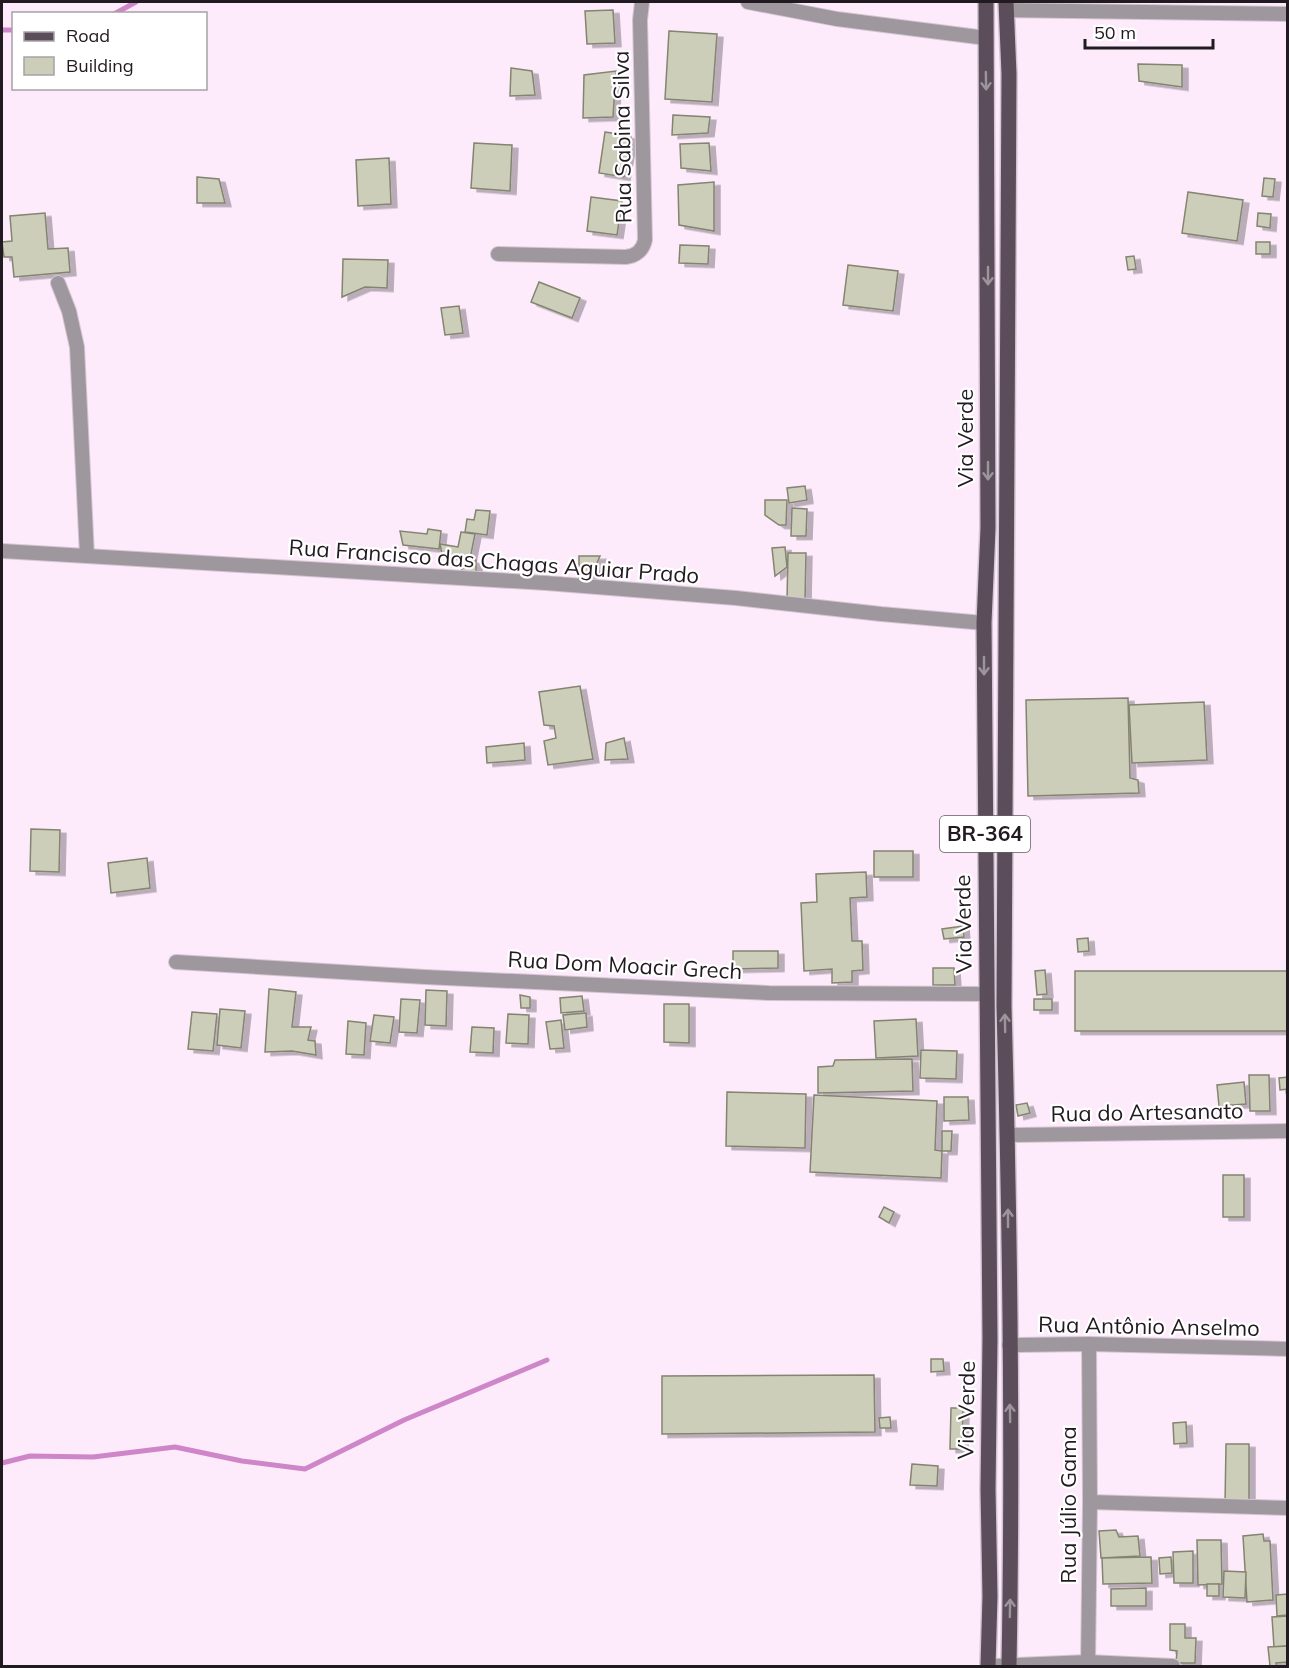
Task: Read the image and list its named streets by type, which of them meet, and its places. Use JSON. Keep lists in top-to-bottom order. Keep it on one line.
{"streets":{"main road":["Via Verde","BR-364"],"street":["Rua Sabina Silva","Rua Francisco das Chagas Aguiar Prado","Rua Dom Moacir Grech","Rua do Artesanato","Rua Antônio Anselmo","Rua Júlio Gama"]},"crossings":[["Via Verde","Rua Francisco das Chagas Aguiar Prado"],["Via Verde","Rua Dom Moacir Grech"],["Via Verde","Rua do Artesanato"],["Via Verde","Rua Antônio Anselmo"],["Rua Antônio Anselmo","Rua Júlio Gama"]],"legend":["Road","Building"],"scale_bar":"50 m"}
